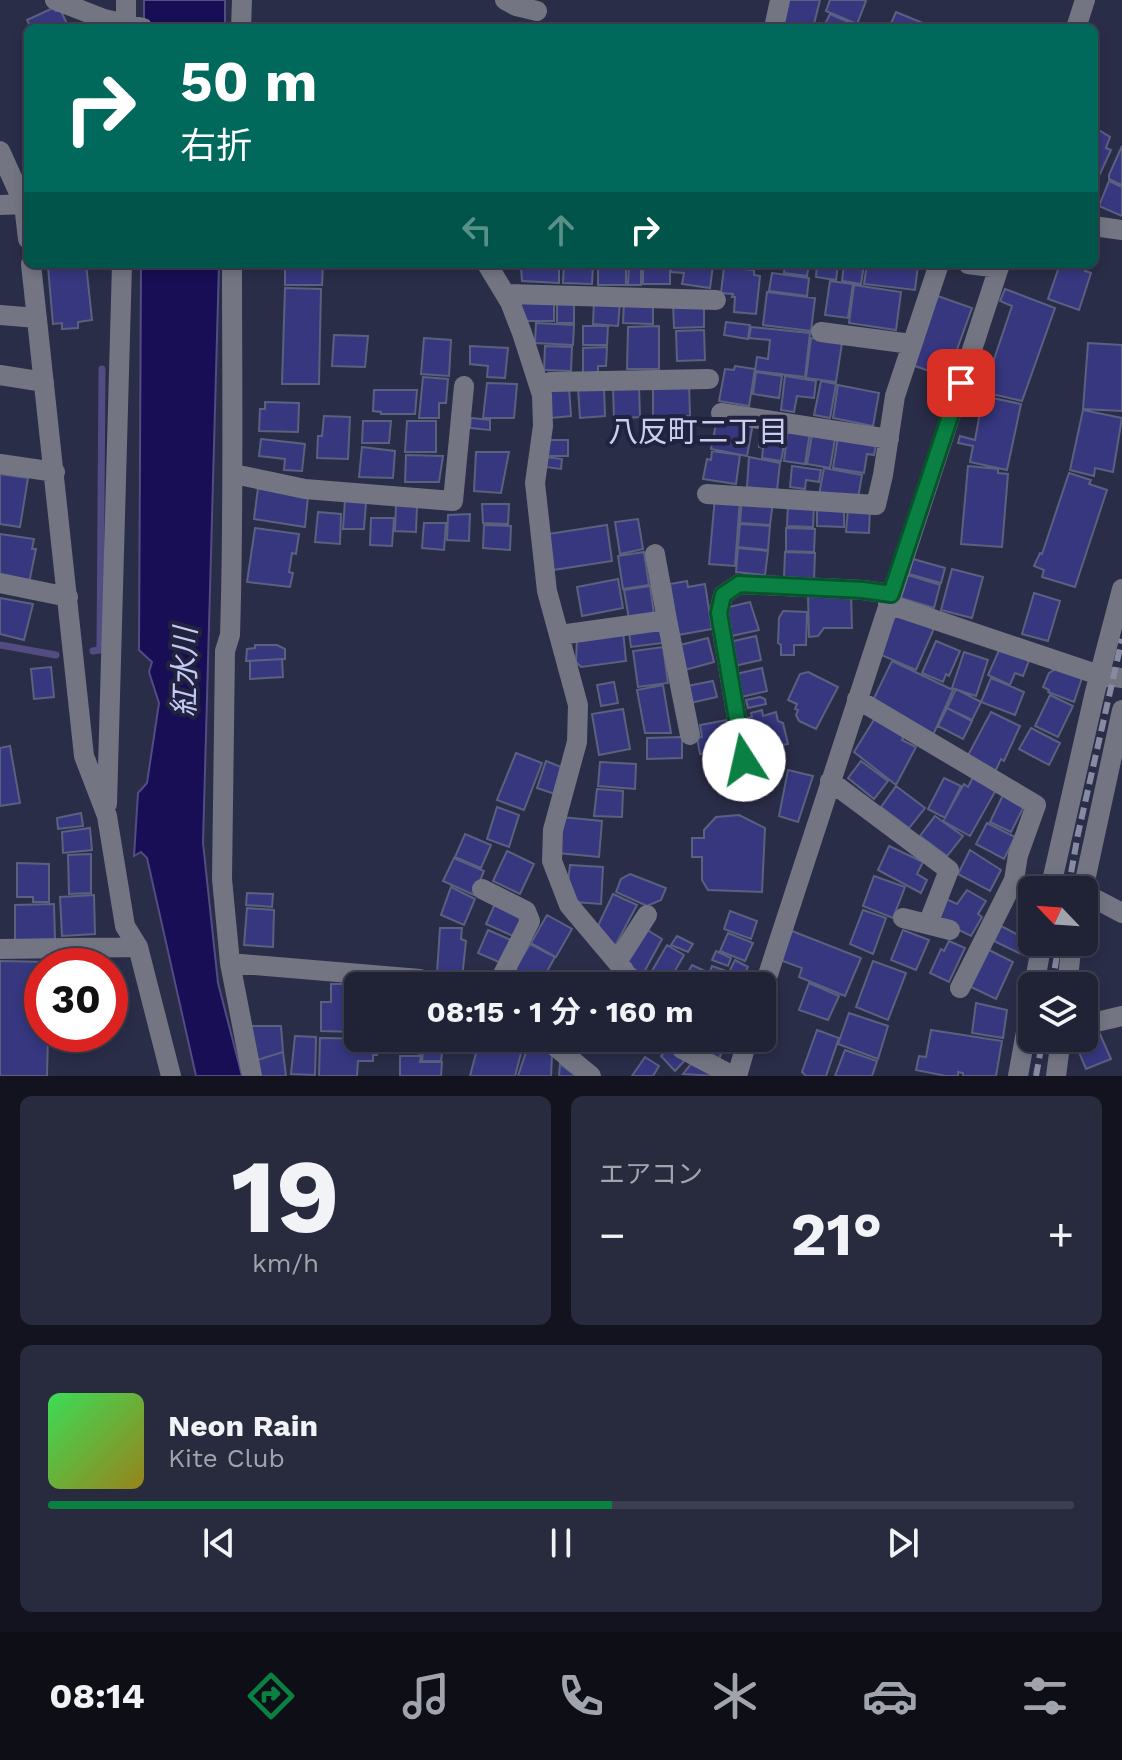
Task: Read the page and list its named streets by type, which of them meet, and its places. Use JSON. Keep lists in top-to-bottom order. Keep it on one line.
{"districts":["八反町二丁目"],"water":["紅水川"],"north":"top left","page":{"turn":["50 m","右折"],"limit":"30","trip":"08:15 · 1 分 · 160 m","tile":[["19","km/h"],"エアコン"],"heat":["−","21°","+"],"song":["Neon Rain","Kite Club"],"tabs":"08:14"}}
